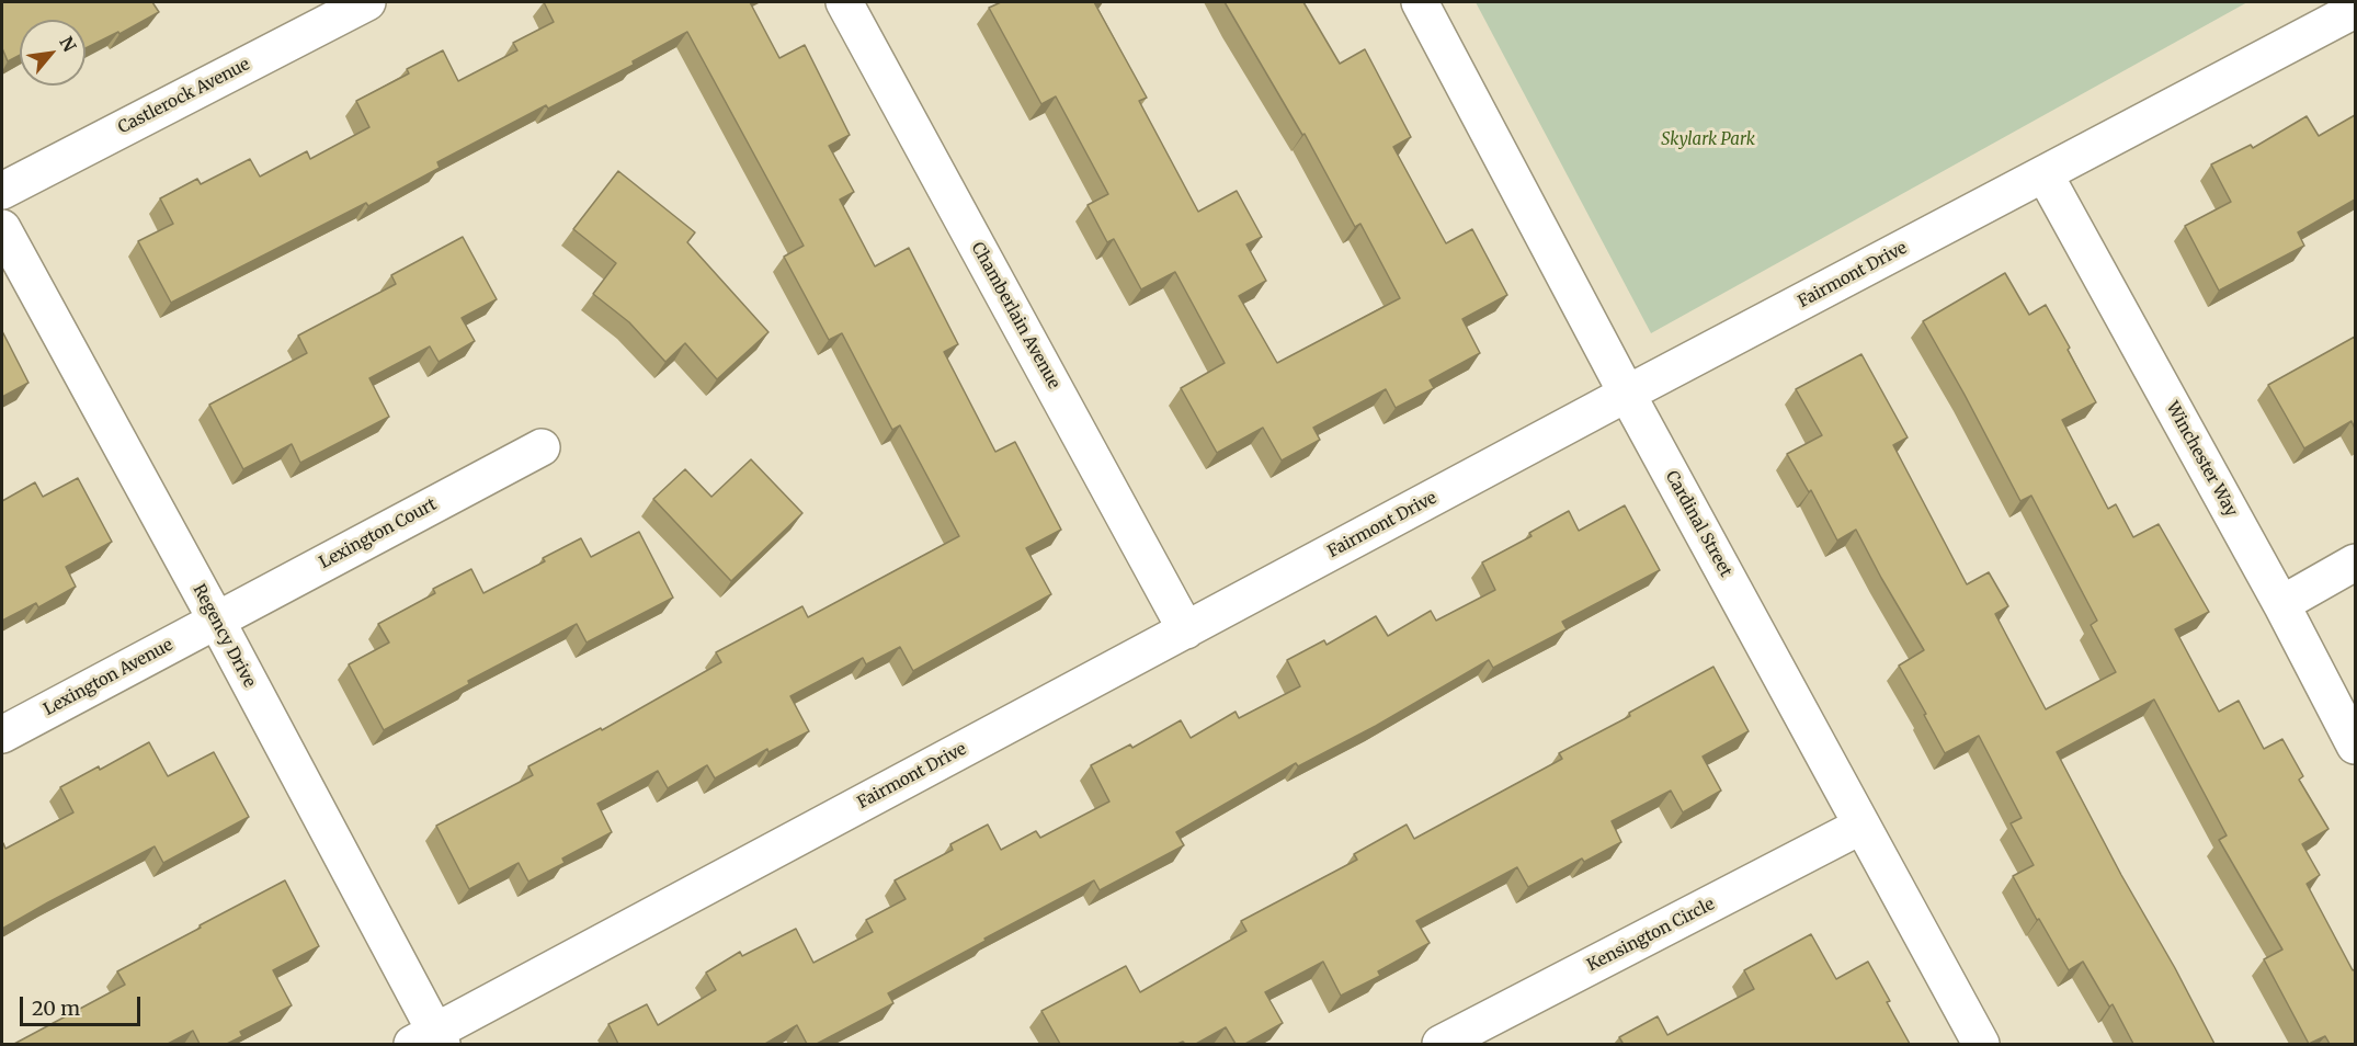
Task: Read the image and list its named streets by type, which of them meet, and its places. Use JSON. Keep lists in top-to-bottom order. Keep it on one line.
{"streets":{"street":["Castlerock Avenue","Fairmont Drive","Chamberlain Avenue","Winchester Way","Cardinal Street","Lexington Court","Regency Drive","Lexington Avenue","Kensington Circle"]},"crossings":[["Fairmont Drive","Chamberlain Avenue"],["Fairmont Drive","Winchester Way"],["Fairmont Drive","Cardinal Street"],["Fairmont Drive","Regency Drive"],["Cardinal Street","Kensington Circle"],["Lexington Court","Regency Drive"],["Lexington Court","Lexington Avenue"],["Regency Drive","Lexington Avenue"]],"parks":["Skylark Park"],"scale_bar":"20 m","north":"top right"}
